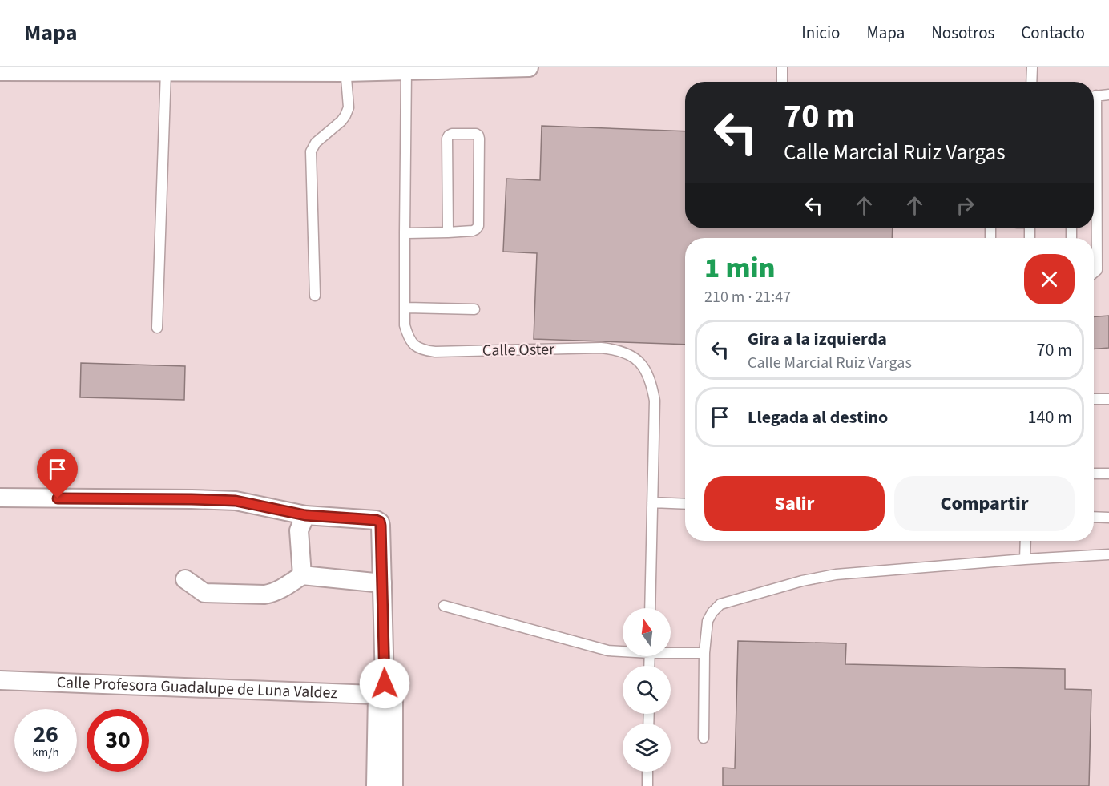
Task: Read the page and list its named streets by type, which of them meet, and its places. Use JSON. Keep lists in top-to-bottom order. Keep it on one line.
{"streets":{"street":["Calle Profesora Guadalupe de Luna Valdez"],"lane":["Calle Oster"]},"north":"top","page":{"header":"Mapa","nav":["Inicio","Mapa","Nosotros","Contacto"],"turn":["70 m","Calle Marcial Ruiz Vargas"],"heading":["1 min","210 m · 21:47"],"list":[{"name":"Gira a la izquierda","note":"Calle Marcial Ruiz Vargas","value":"70 m"},{"name":"Llegada al destino","value":"140 m"}],"buttons":["Salir","Compartir"],"speed":"26 km/h","limit":"30"}}
